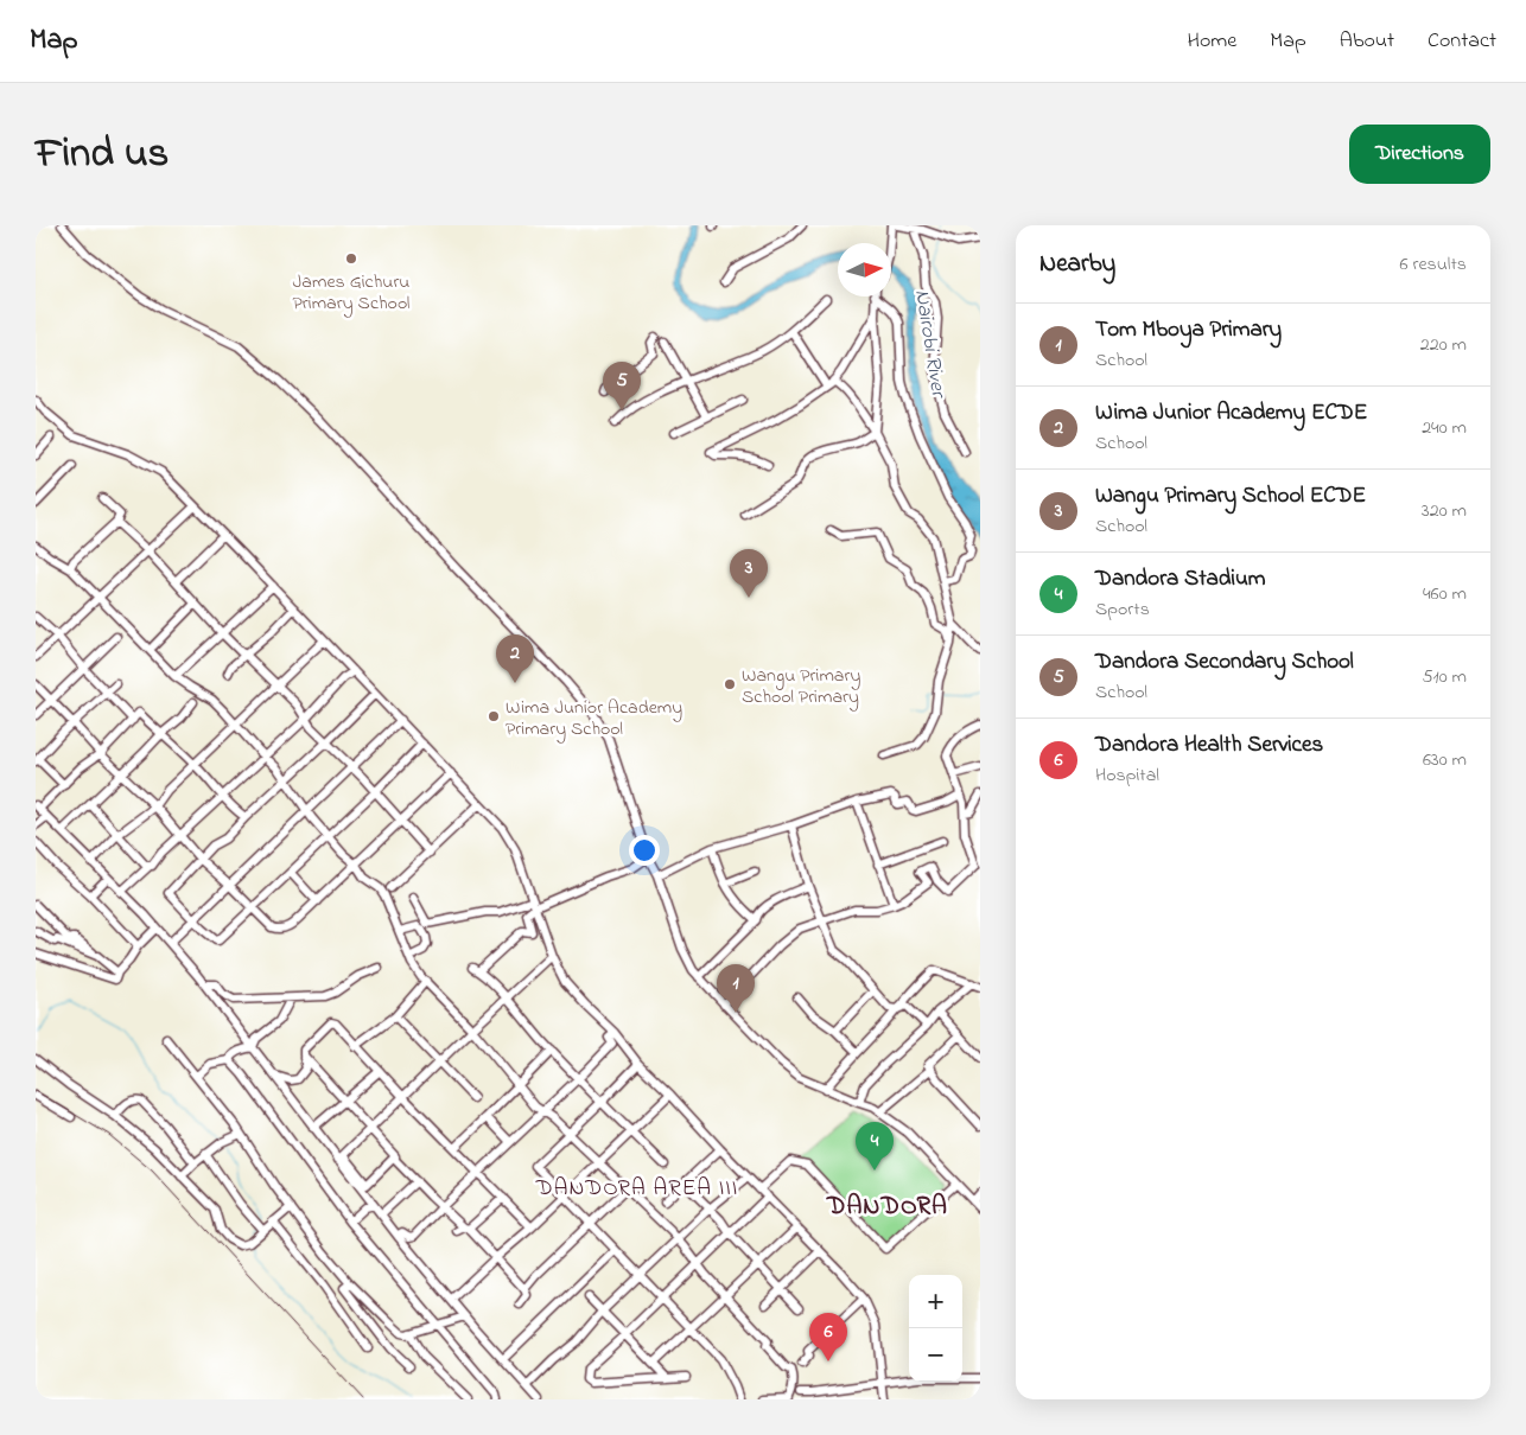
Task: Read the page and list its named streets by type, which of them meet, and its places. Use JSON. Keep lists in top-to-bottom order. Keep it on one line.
{"districts":["DANDORA AREA III","DANDORA"],"water":["Nairobi River"],"places":["James Gichuru Primary School","Wangu Primary School Primary","Wima Junior Academy Primary School"],"north":"right","page":{"header":"Map","nav":["Home","Map","About","Contact"],"title":"Find us","buttons":"Directions","heading":["Nearby","6 results"],"list":[{"mark":"1","name":"Tom Mboya Primary","note":"School","value":"220 m"},{"mark":"2","name":"Wima Junior Academy ECDE","note":"School","value":"240 m"},{"mark":"3","name":"Wangu Primary School ECDE","note":"School","value":"320 m"},{"mark":"4","name":"Dandora Stadium","note":"Sports","value":"460 m"},{"mark":"5","name":"Dandora Secondary School","note":"School","value":"510 m"},{"mark":"6","name":"Dandora Health Services","note":"Hospital","value":"630 m"}],"pins":["5","3","2","1","4","6"],"map_buttons":["+","−"]}}
